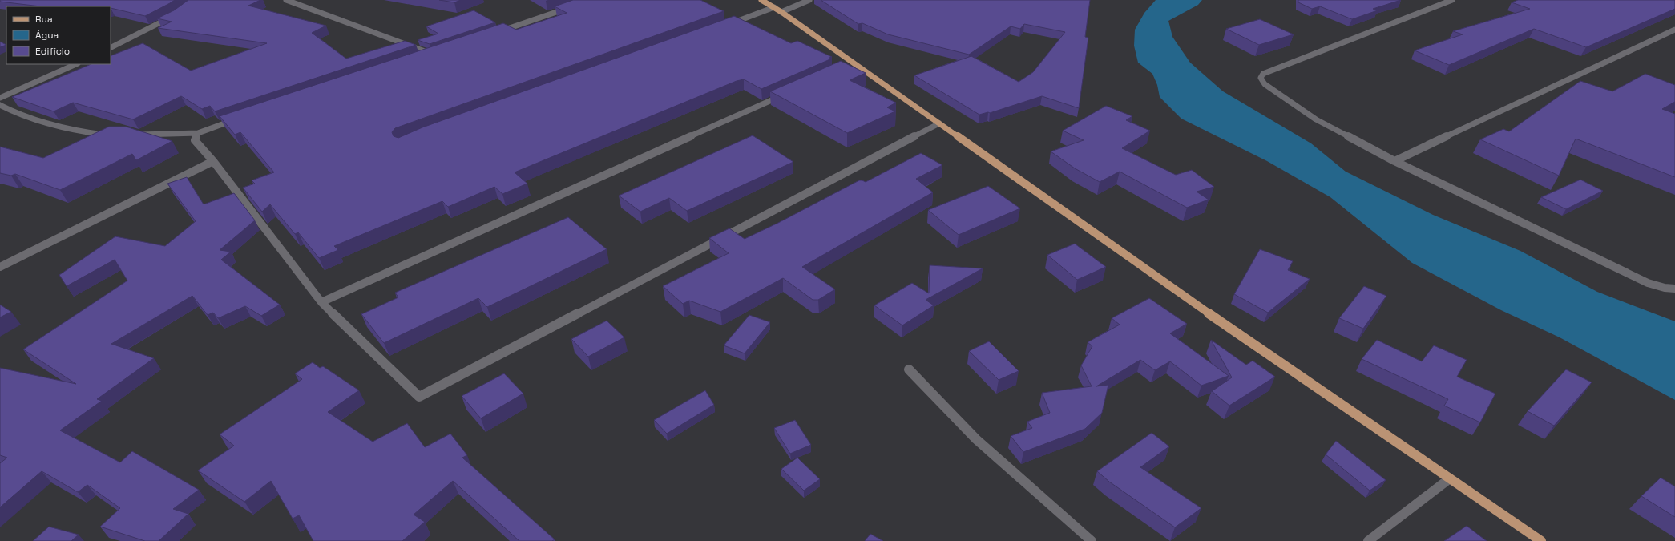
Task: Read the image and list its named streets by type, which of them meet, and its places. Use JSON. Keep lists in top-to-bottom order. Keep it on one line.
{"legend":["Rua","Água","Edifício"]}
